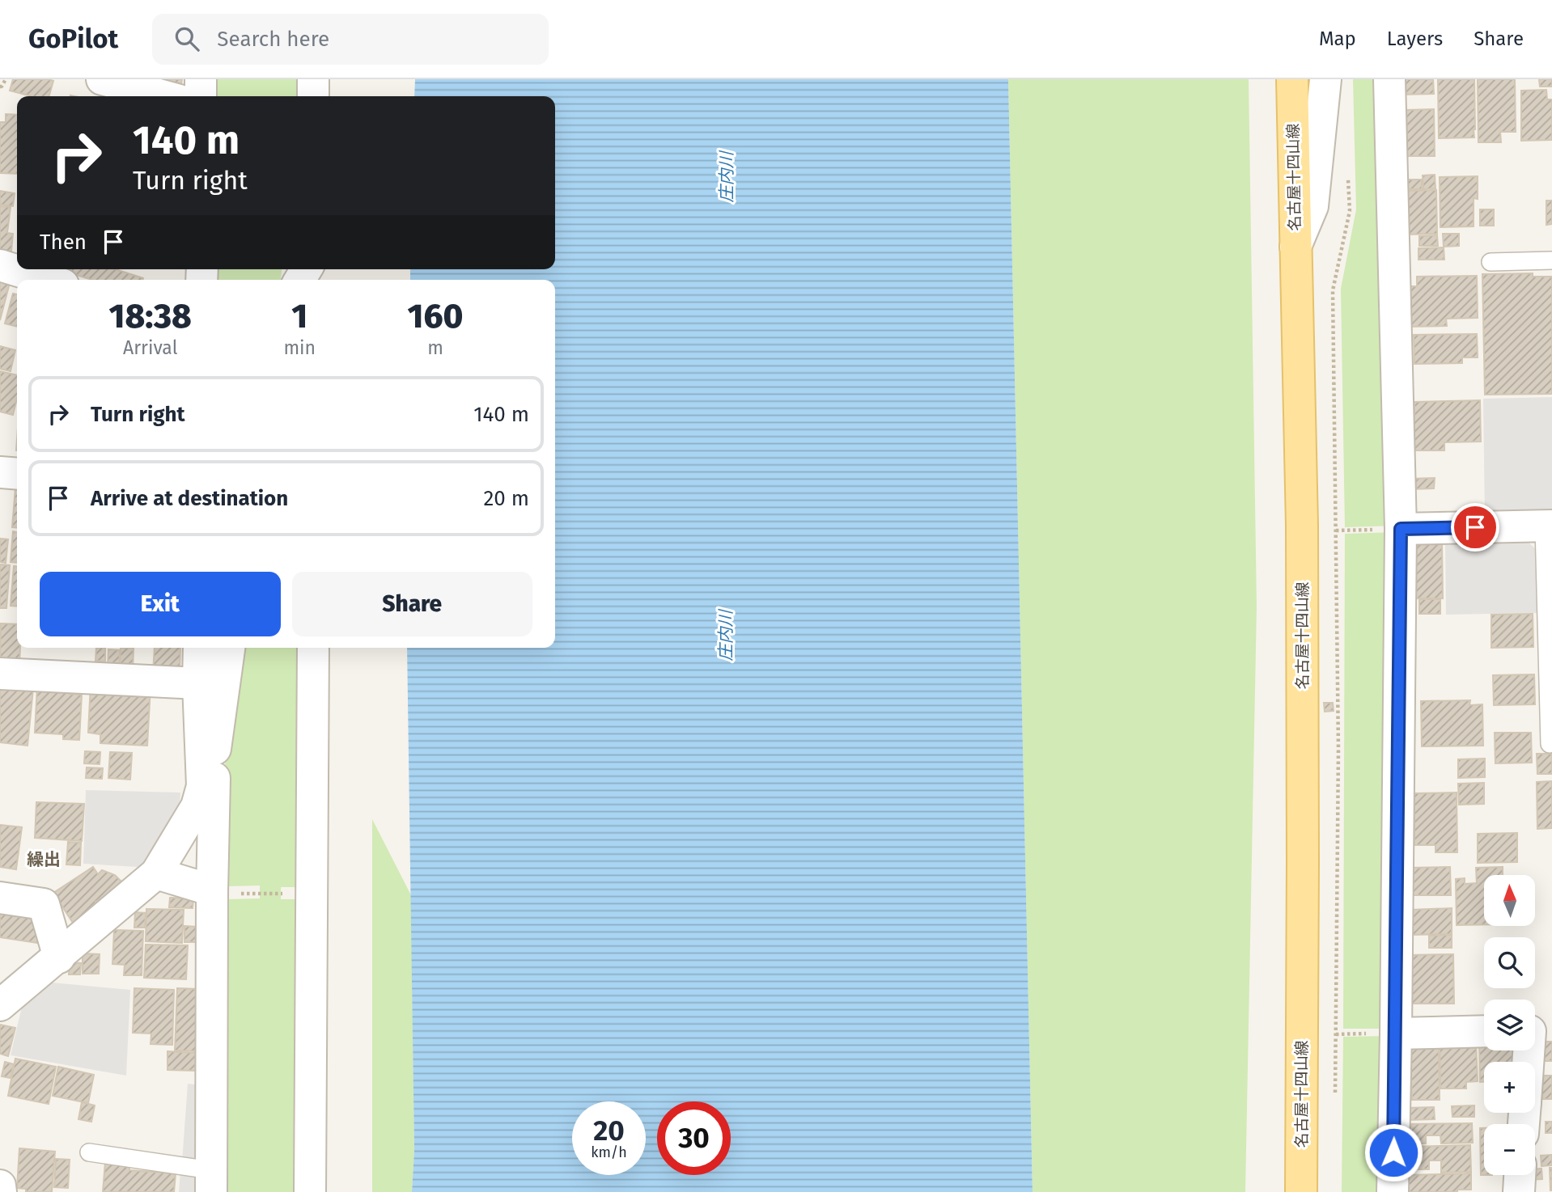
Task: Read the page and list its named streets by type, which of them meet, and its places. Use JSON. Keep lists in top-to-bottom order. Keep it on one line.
{"streets":{"main road":["名古屋十四山線"]},"districts":["繰出"],"water":["庄内川"],"north":"top","page":{"header":"GoPilot","search":"Search here","nav":["Map","Layers","Share"],"turn":["140 m","Turn right"],"then":"Then","eta":["18:38","Arrival","1","min","160","m"],"list":[{"name":"Turn right","value":"140 m"},{"name":"Arrive at destination","value":"20 m"}],"buttons":["Exit","Share"],"map_buttons":["+","−"],"speed":"20 km/h","limit":"30"}}
